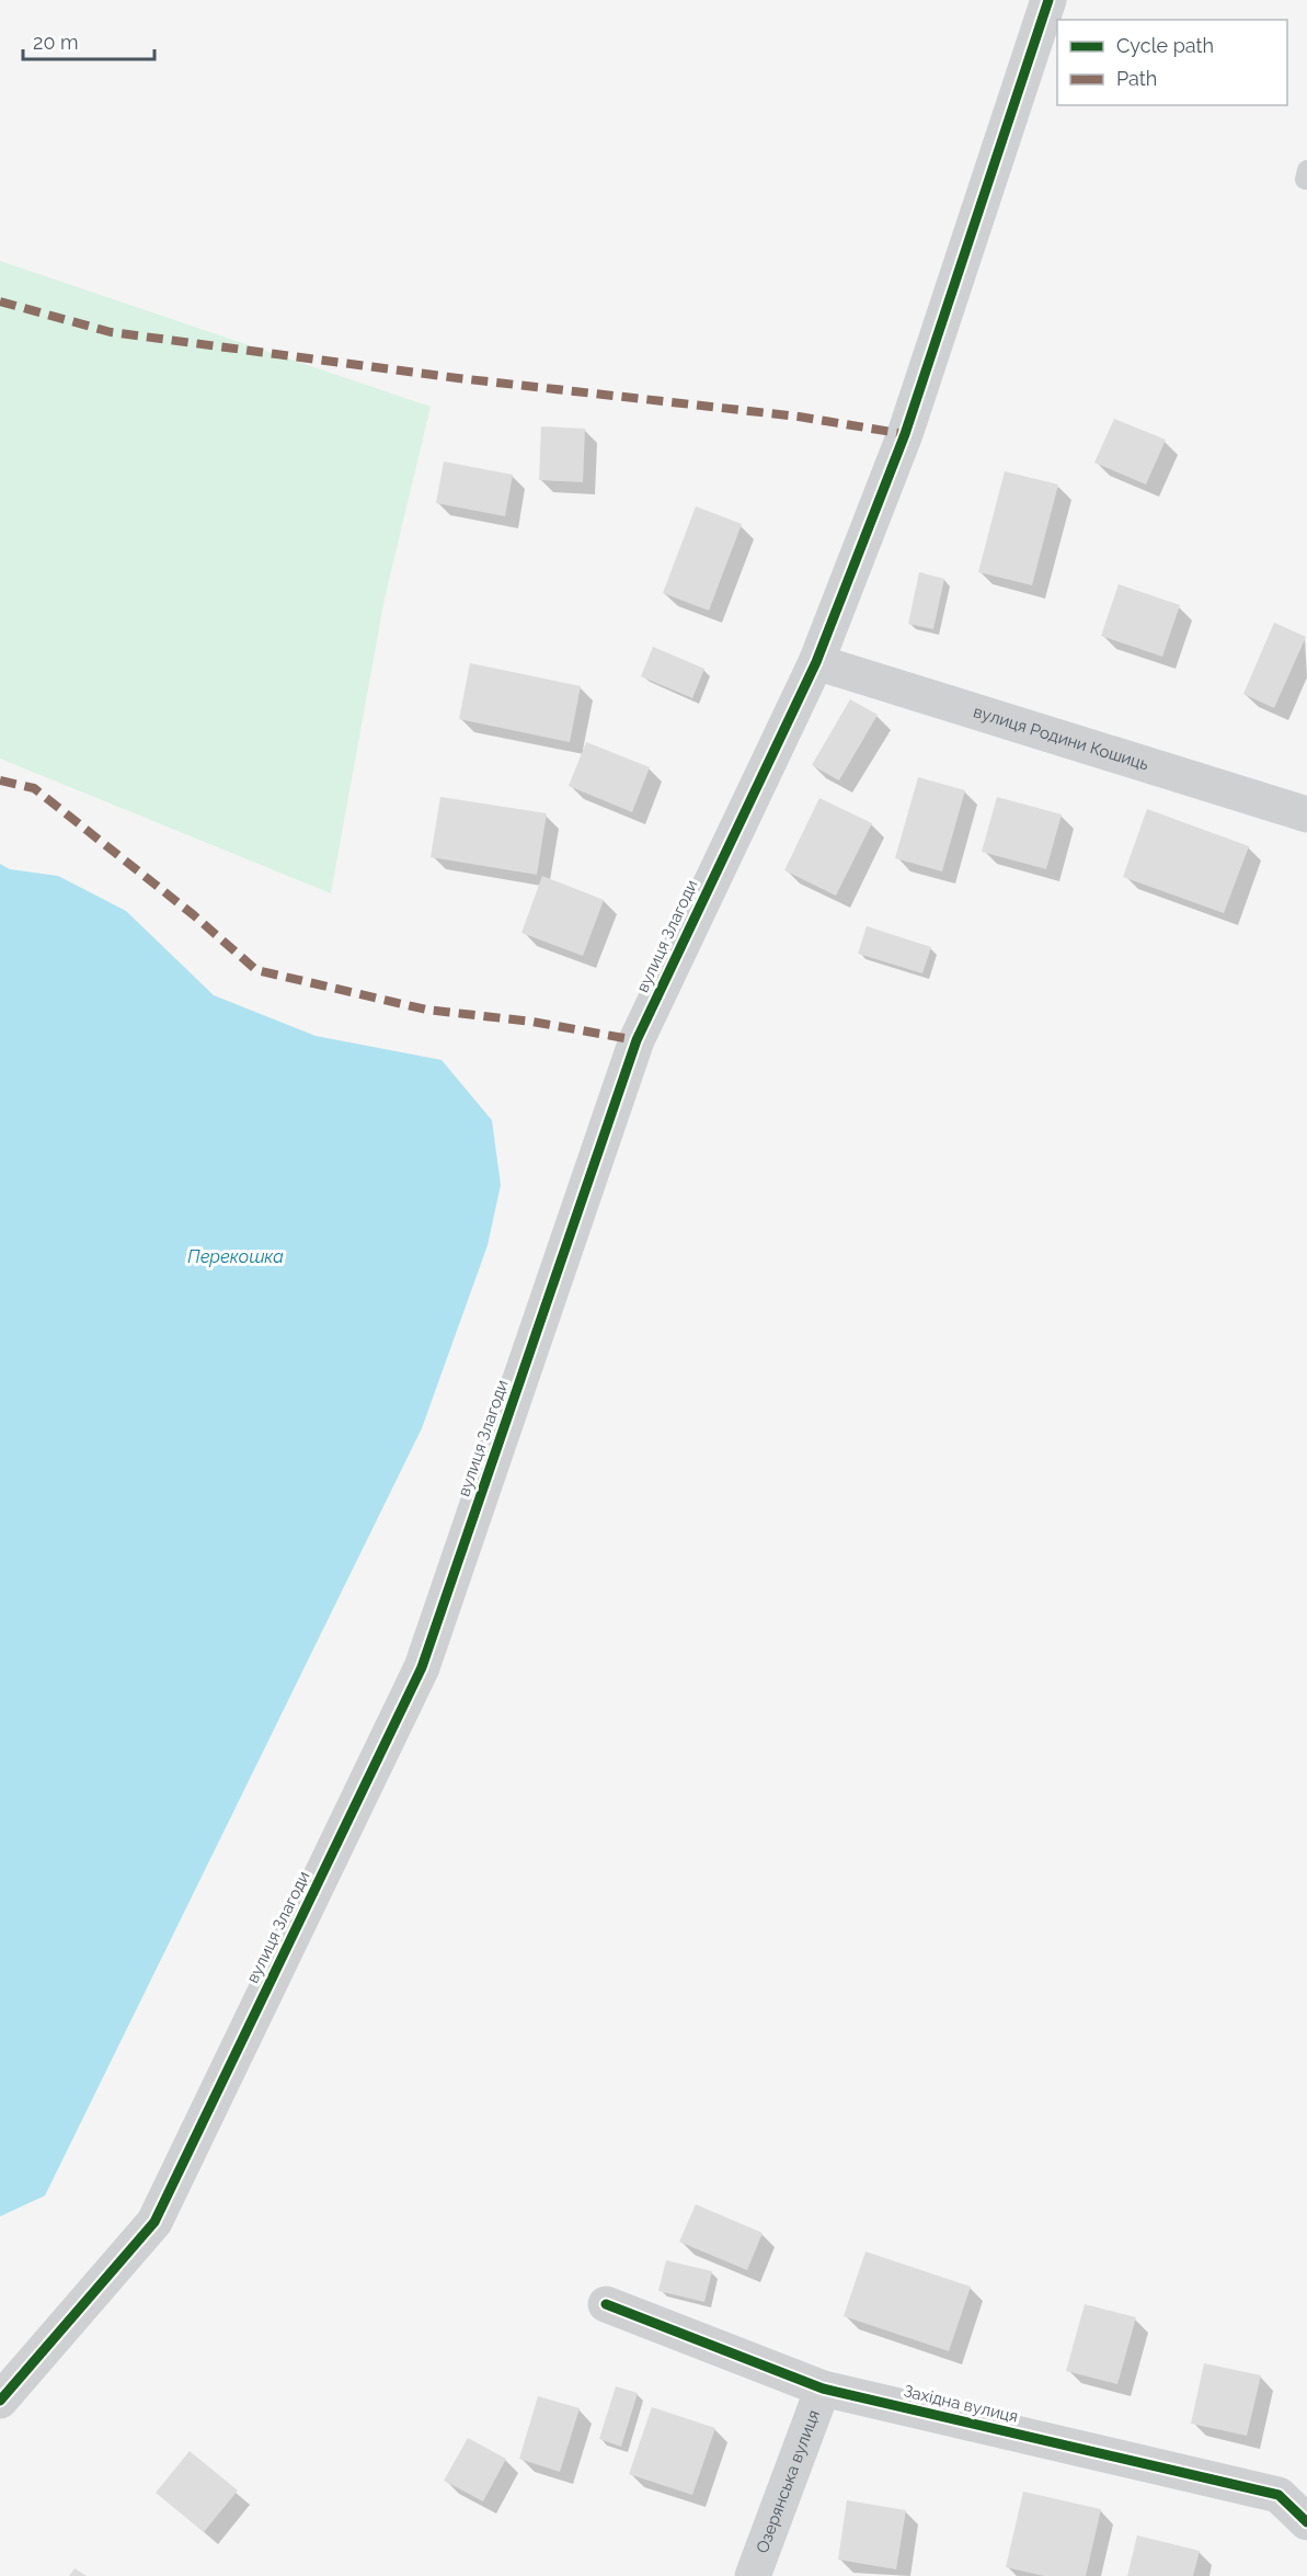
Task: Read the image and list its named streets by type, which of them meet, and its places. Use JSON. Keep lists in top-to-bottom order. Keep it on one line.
{"streets":{"street":["вулиця Родини Кошиць","вулиця Злагоди","Західна вулиця","Озерянська вулиця"]},"crossings":[["вулиця Родини Кошиць","вулиця Злагоди"],["Західна вулиця","Озерянська вулиця"]],"water":["Перекошка"],"legend":["Cycle path","Path"],"scale_bar":"20 m"}
